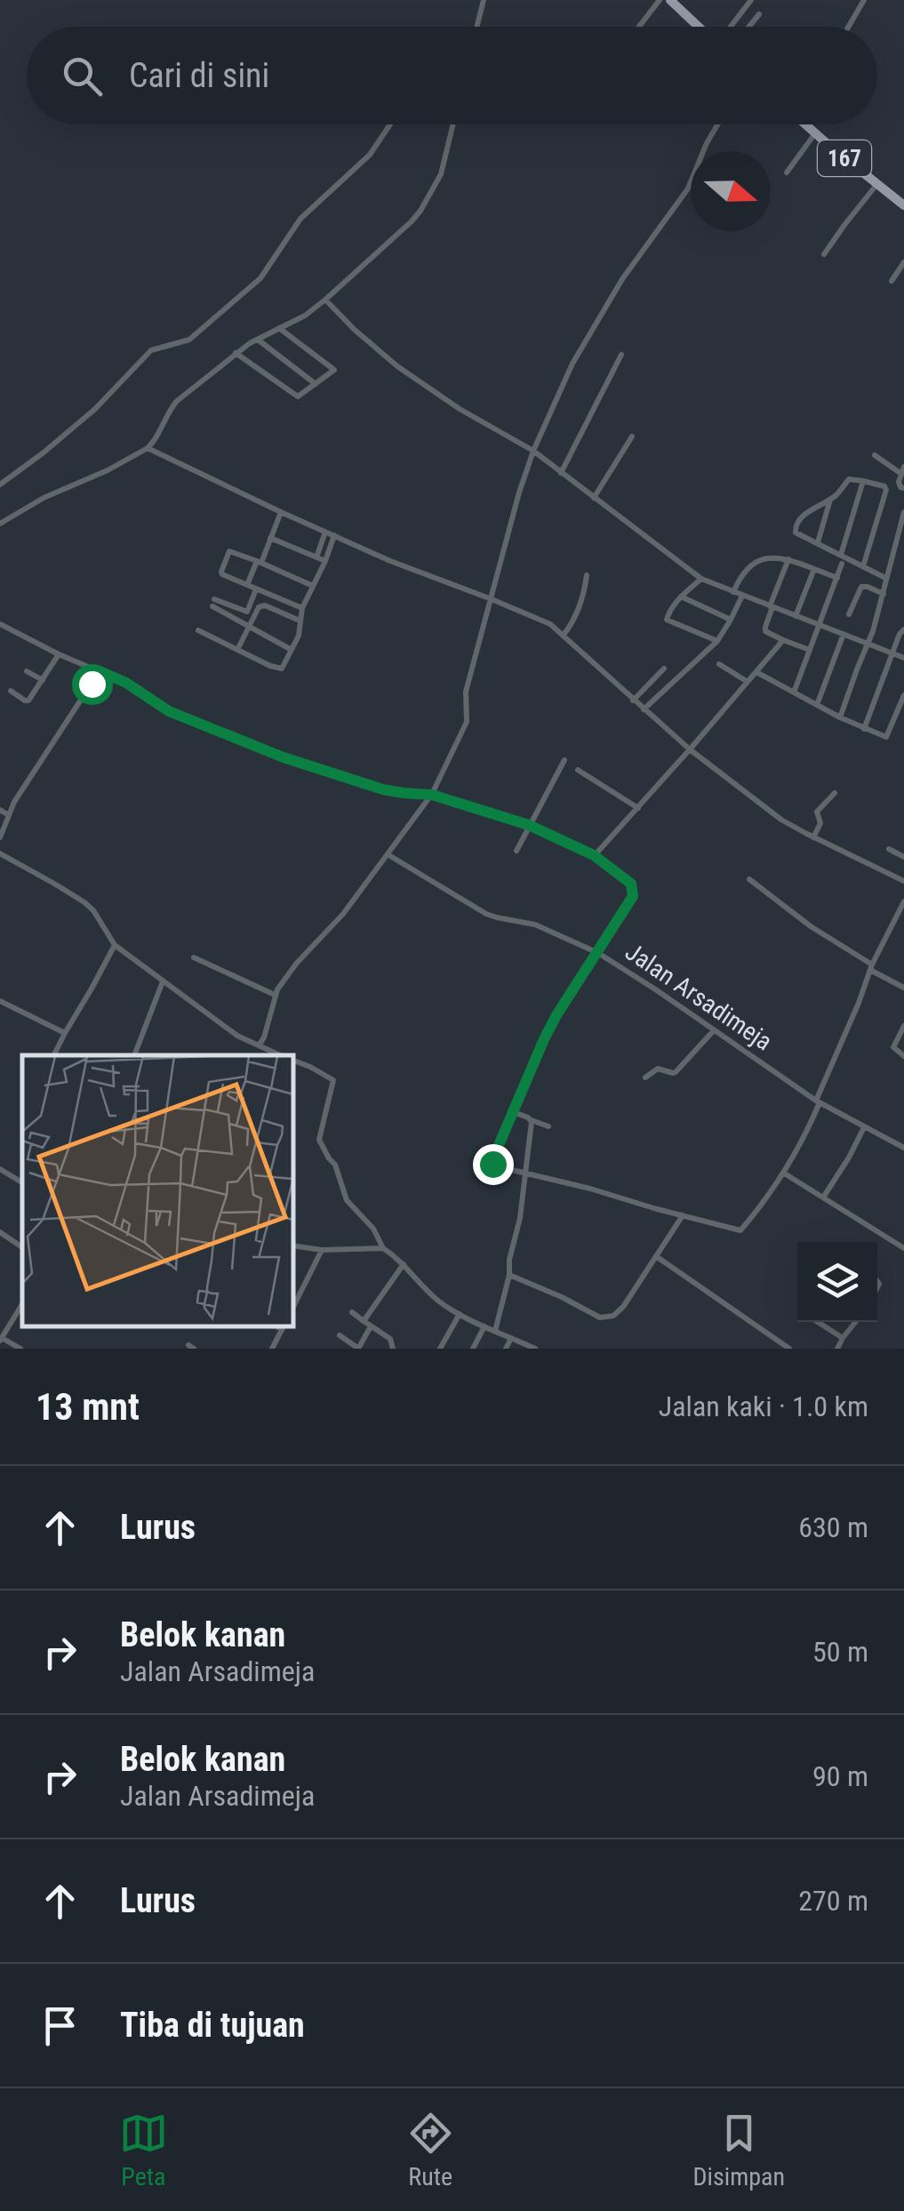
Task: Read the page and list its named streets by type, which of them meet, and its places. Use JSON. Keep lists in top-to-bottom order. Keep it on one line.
{"streets":{"main road":["167"],"street":["Jalan Arsadimeja"]},"north":"right","page":{"search":"Cari di sini","heading":["13 mnt","Jalan kaki · 1.0 km"],"list":[["Lurus","630 m"],["Belok kanan","Jalan Arsadimeja","50 m"],["Belok kanan","Jalan Arsadimeja","90 m"],["Lurus","270 m"],"Tiba di tujuan"],"nav":["Peta","Rute","Disimpan"]}}
